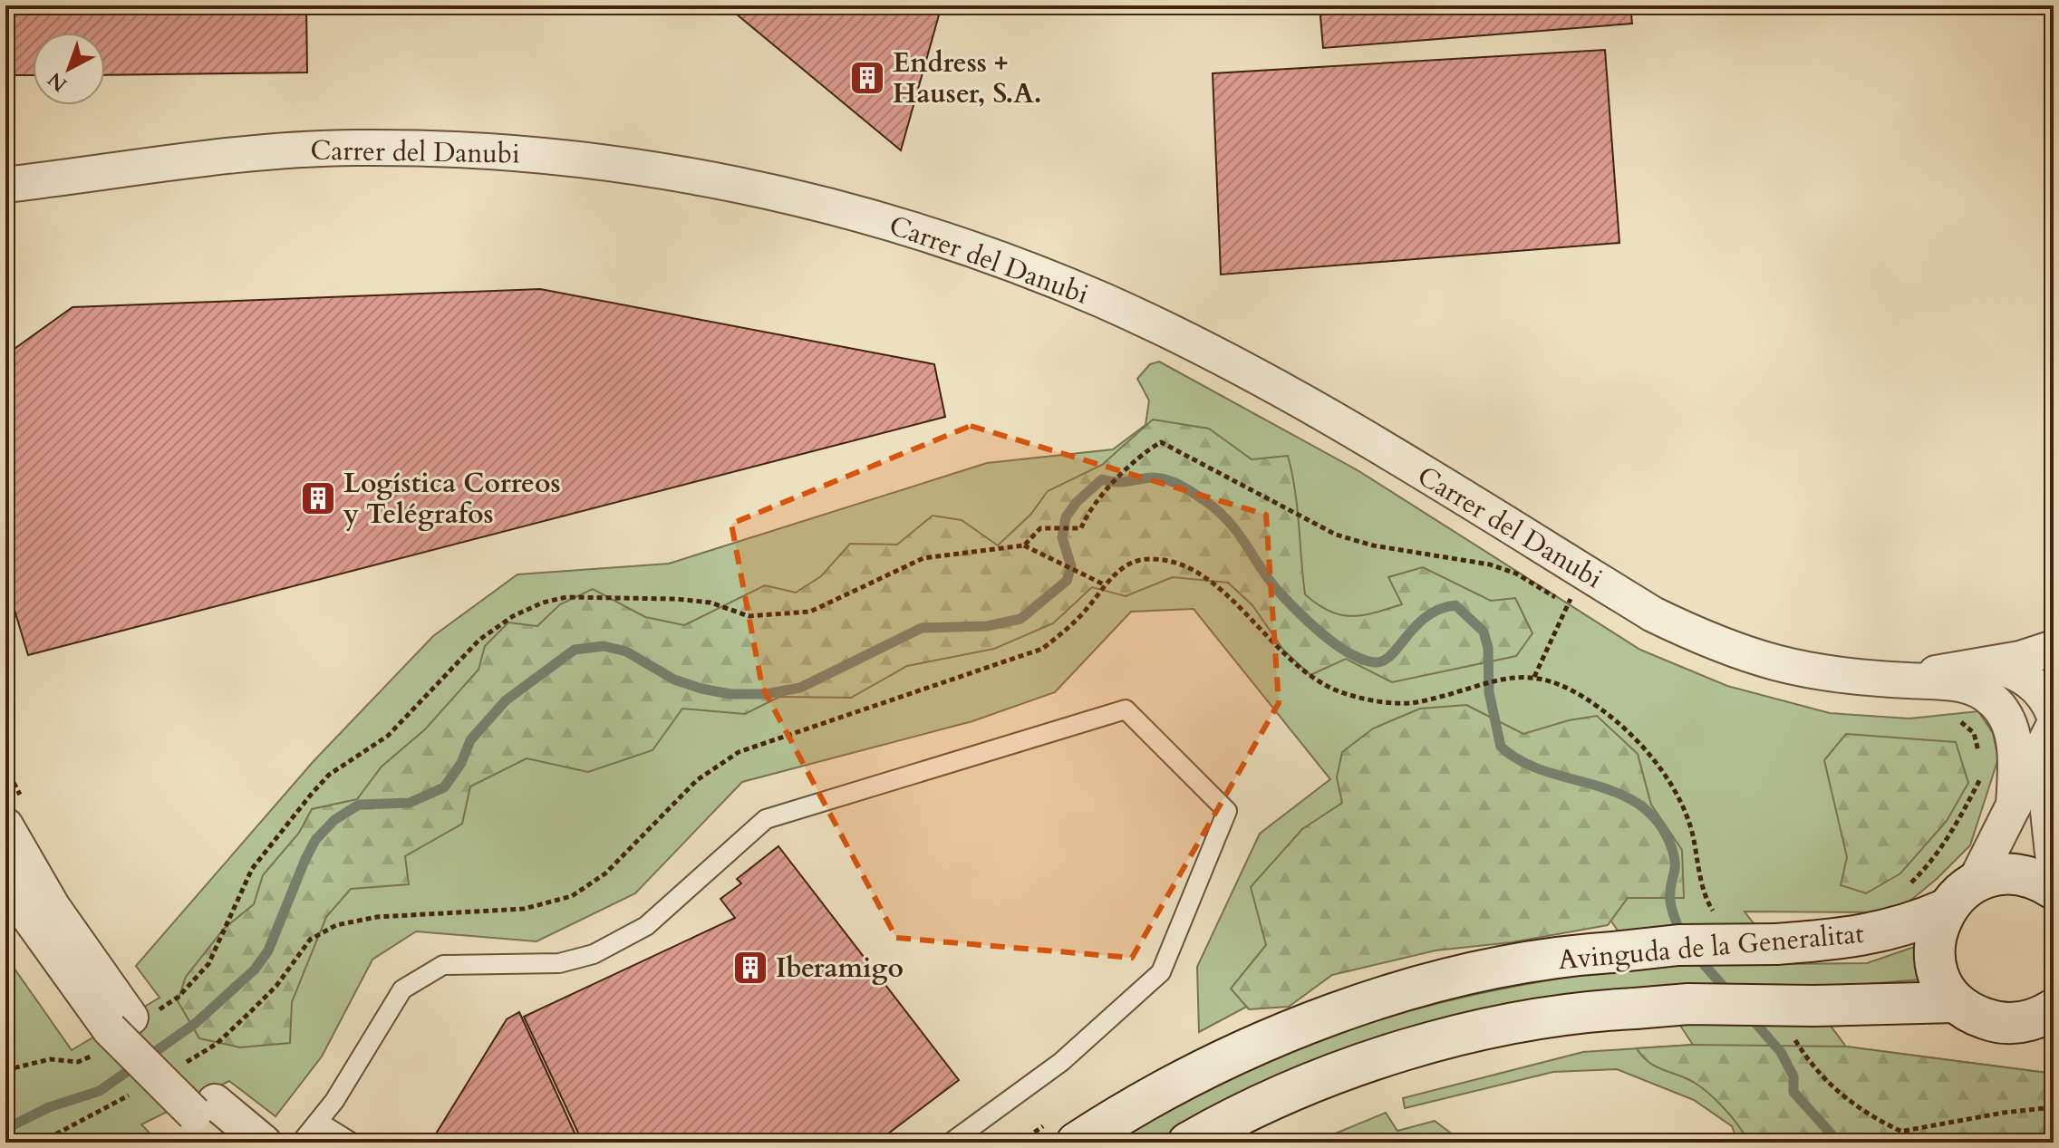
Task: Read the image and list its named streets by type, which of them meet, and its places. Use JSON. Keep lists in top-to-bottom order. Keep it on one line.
{"streets":{"street":["Carrer del Danubi","Avinguda de la Generalitat"]},"places":{"building":["Endress + Hauser, S.A.","Logística Correos y Telégrafos","Iberamigo"]},"north":"bottom left"}
